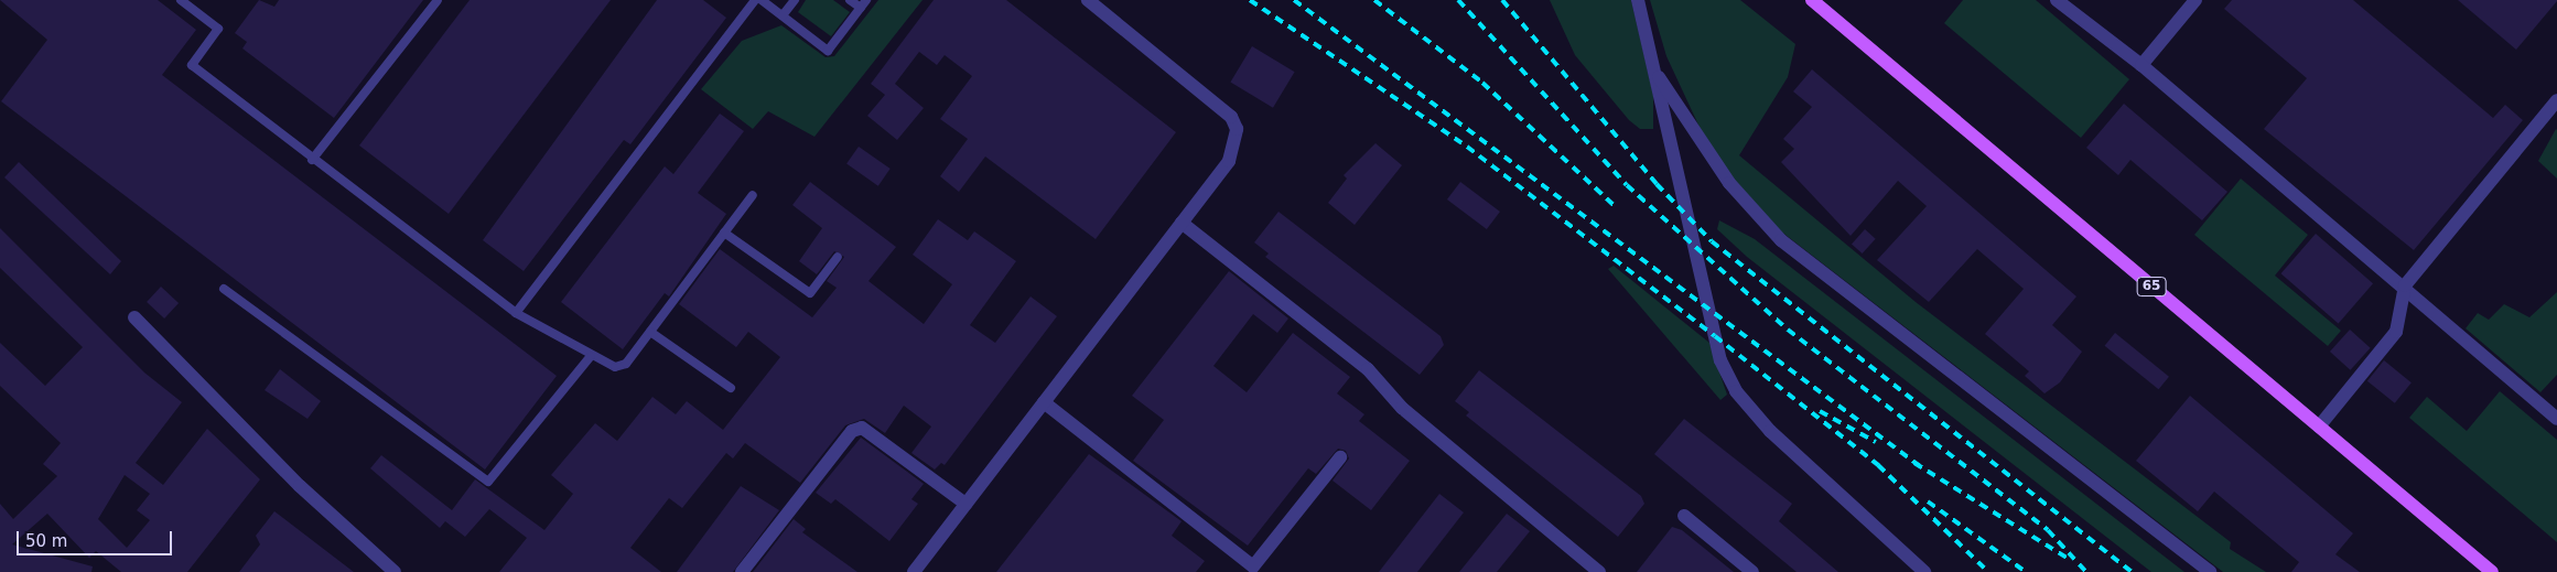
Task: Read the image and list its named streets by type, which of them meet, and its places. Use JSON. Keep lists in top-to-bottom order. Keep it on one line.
{"streets":{"main road":["65"]},"scale_bar":"50 m"}
